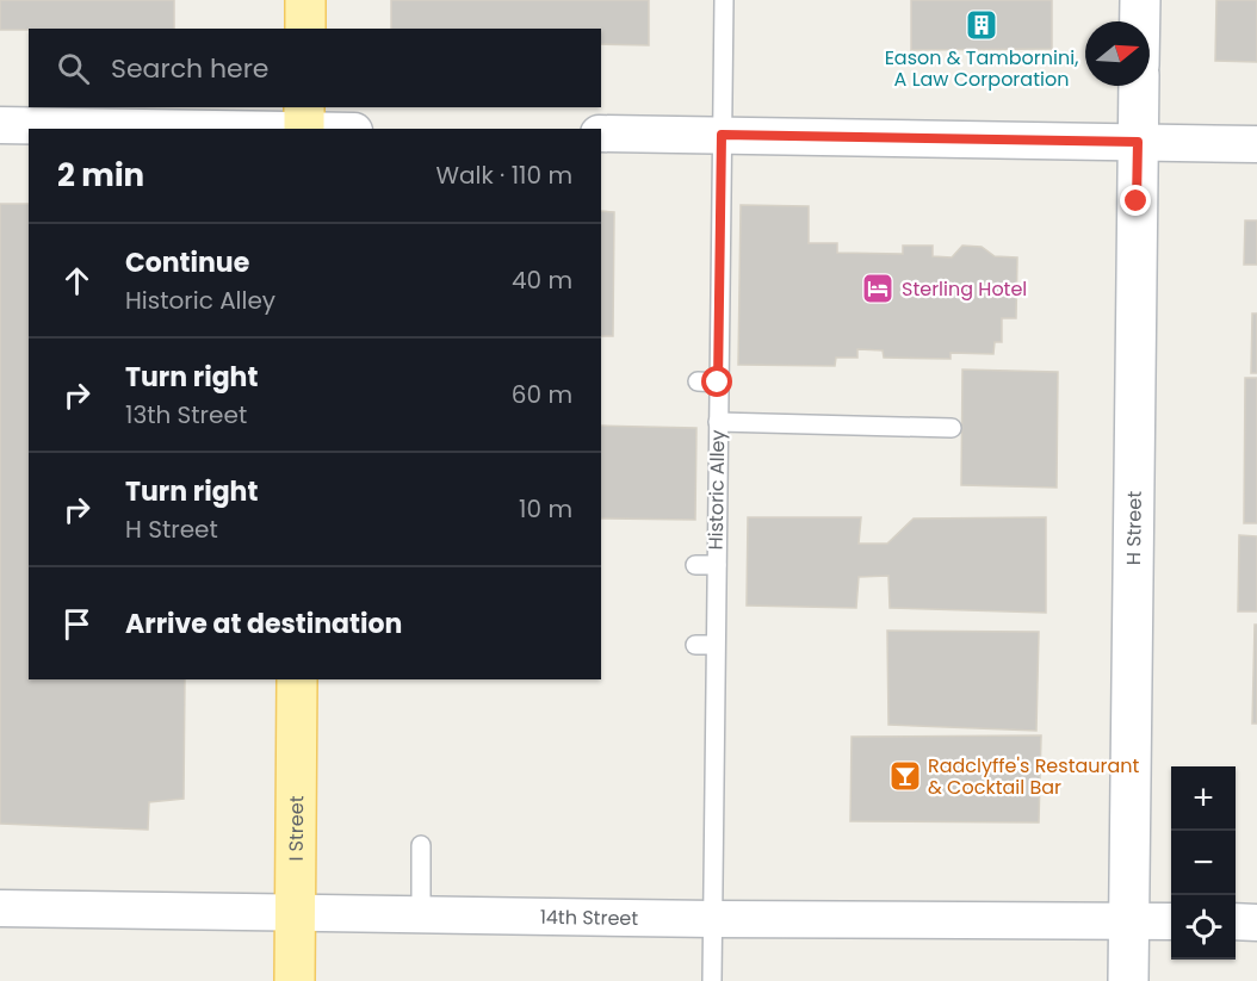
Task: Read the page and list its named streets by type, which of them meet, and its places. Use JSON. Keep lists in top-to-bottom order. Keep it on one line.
{"streets":{"main road":["H Street","I Street"],"street":["14th Street"],"lane":["Historic Alley"]},"crossings":[["Historic Alley","14th Street"],["H Street","14th Street"],["I Street","14th Street"]],"places":{"building":["Eason & Tambornini, A Law Corporation"],"hotel":["Sterling Hotel"],"bar":["Radclyffe's Restaurant & Cocktail Bar"]},"north":"right","page":{"search":"Search here","heading":["2 min","Walk · 110 m"],"list":[["Continue","Historic Alley","40 m"],["Turn right","13th Street","60 m"],["Turn right","H Street","10 m"],"Arrive at destination"],"map_buttons":["+","−"]}}
